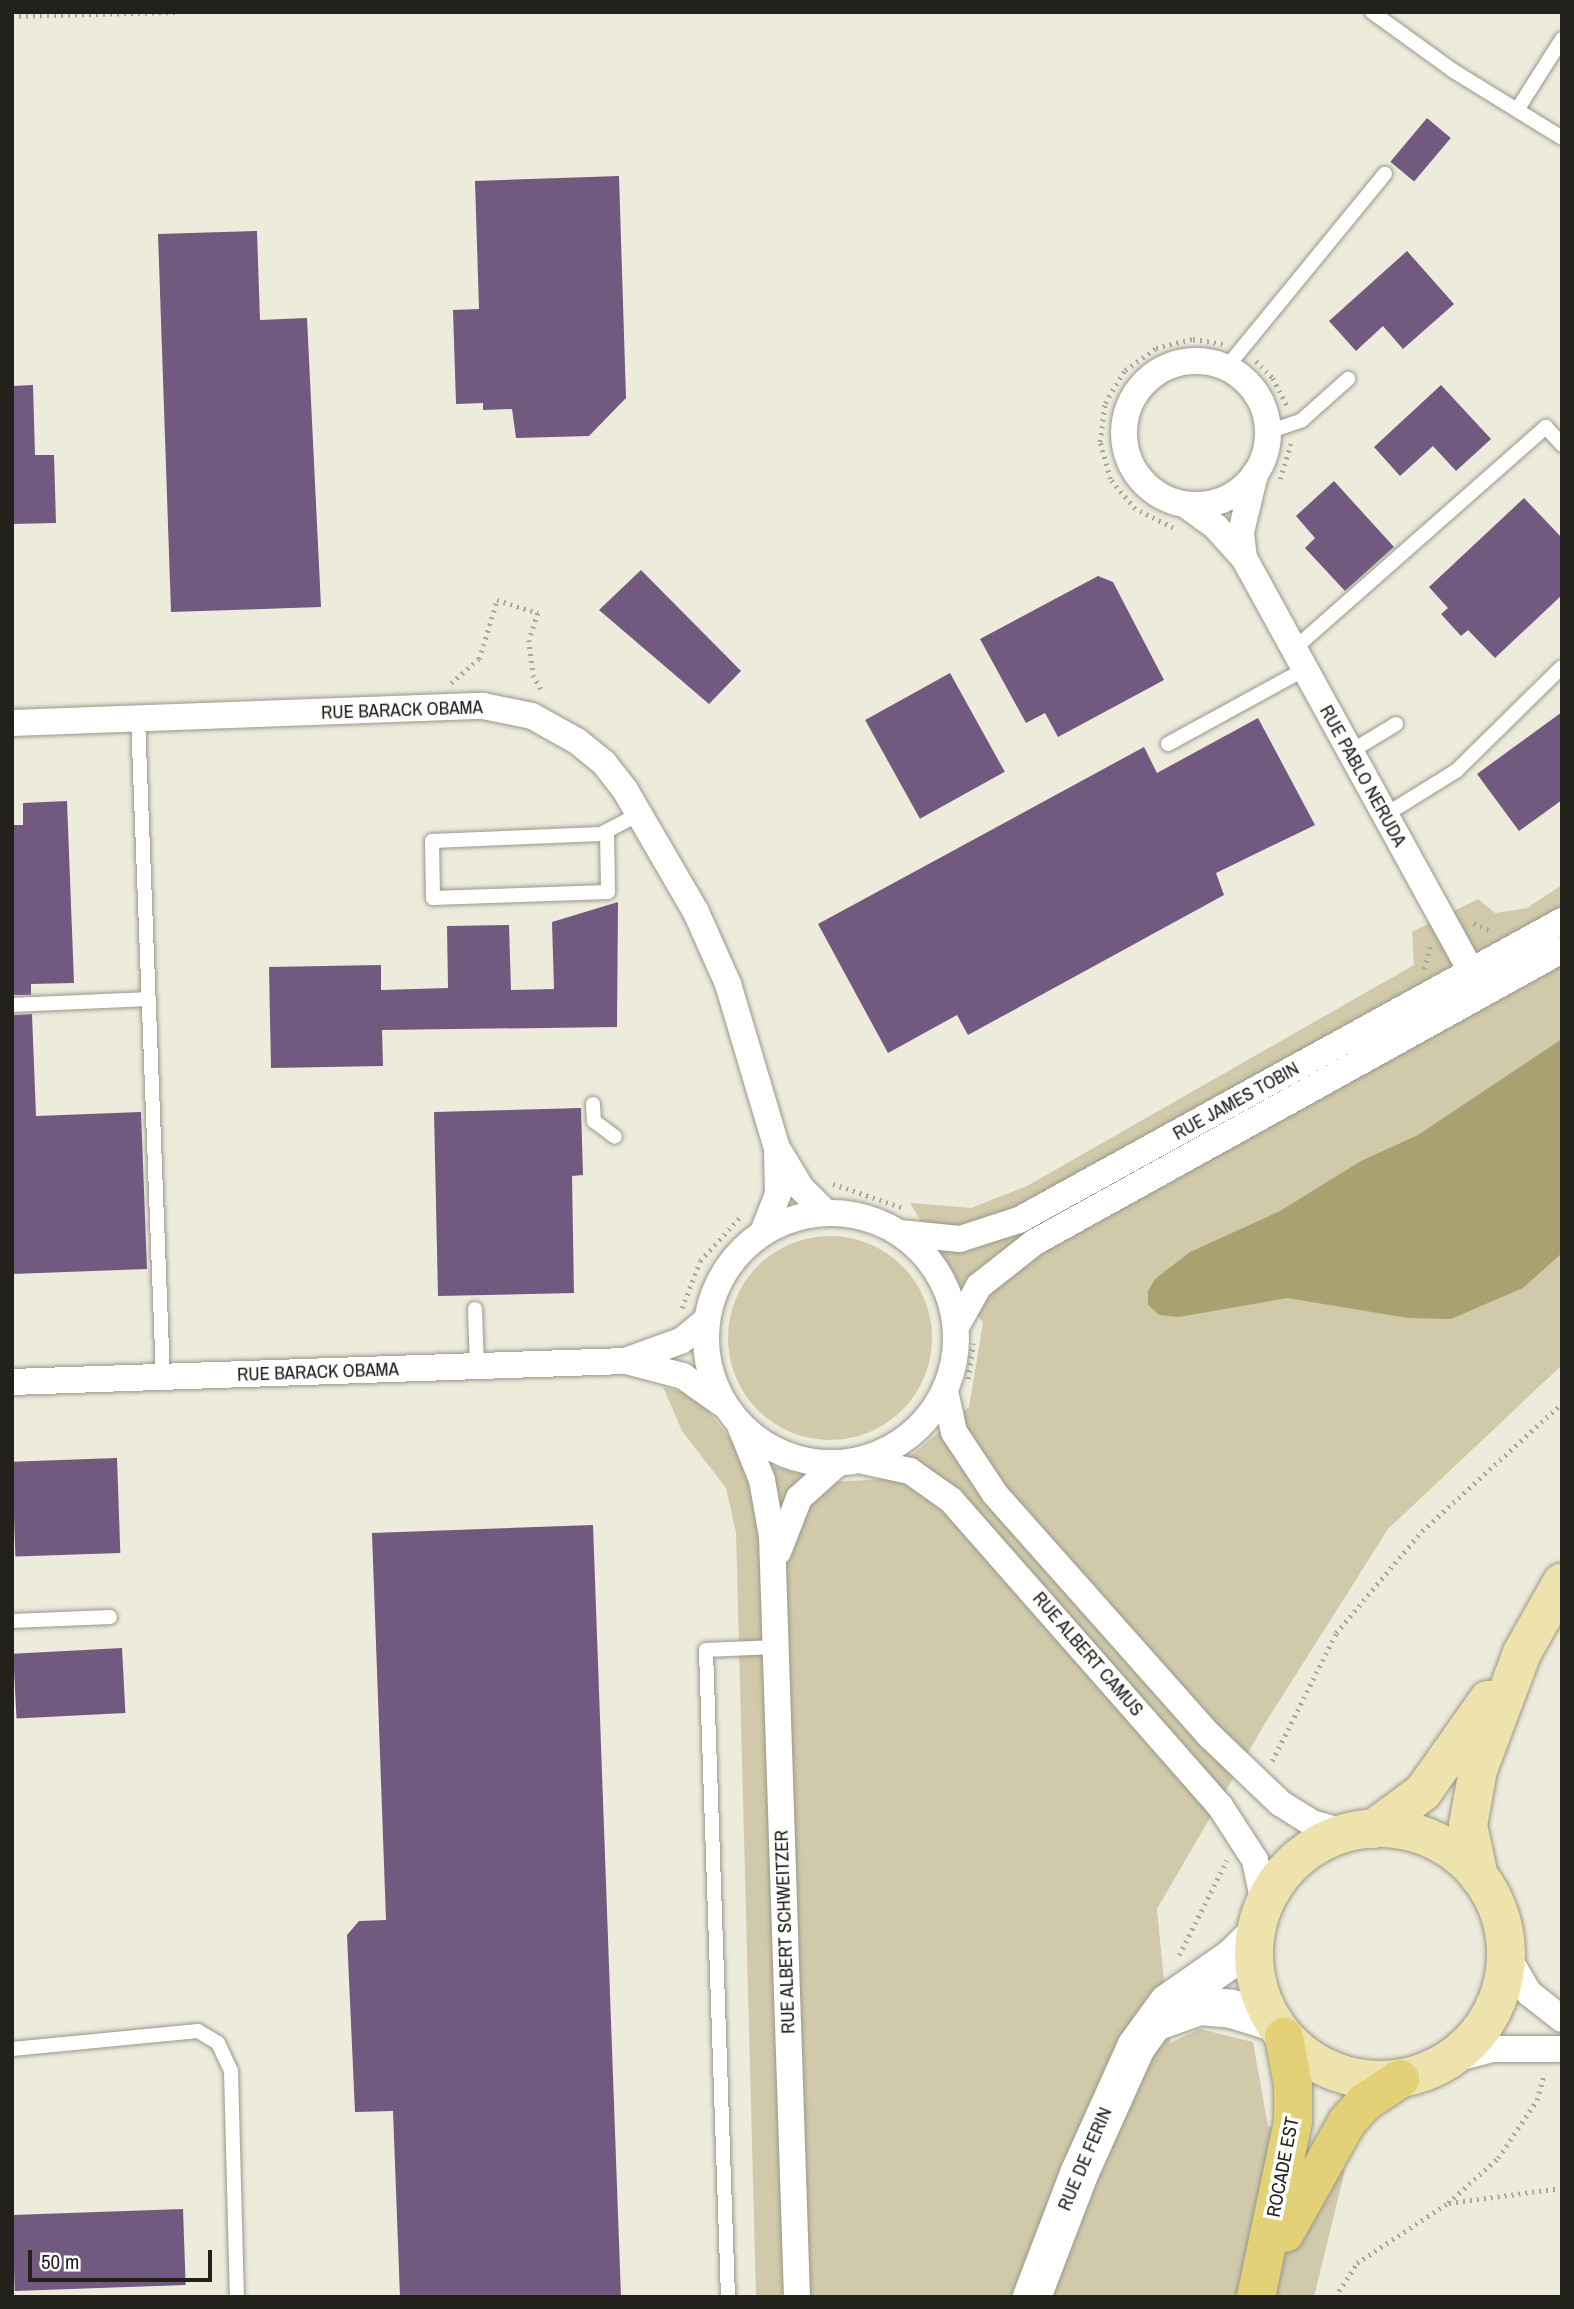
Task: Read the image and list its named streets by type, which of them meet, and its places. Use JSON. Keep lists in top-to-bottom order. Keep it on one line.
{"streets":{"highway":["ROCADE EST"],"street":["RUE BARACK OBAMA","RUE PABLO NERUDA","RUE JAMES TOBIN","RUE ALBERT CAMUS","RUE ALBERT SCHWEITZER","RUE DE FERIN"]},"crossings":[["RUE BARACK OBAMA","RUE ALBERT CAMUS"],["RUE BARACK OBAMA","RUE ALBERT SCHWEITZER"],["RUE PABLO NERUDA","RUE JAMES TOBIN"],["RUE ALBERT CAMUS","RUE ALBERT SCHWEITZER"],["RUE ALBERT CAMUS","RUE DE FERIN"],["RUE ALBERT CAMUS","ROCADE EST"],["RUE DE FERIN","ROCADE EST"]],"scale_bar":"50 m"}
